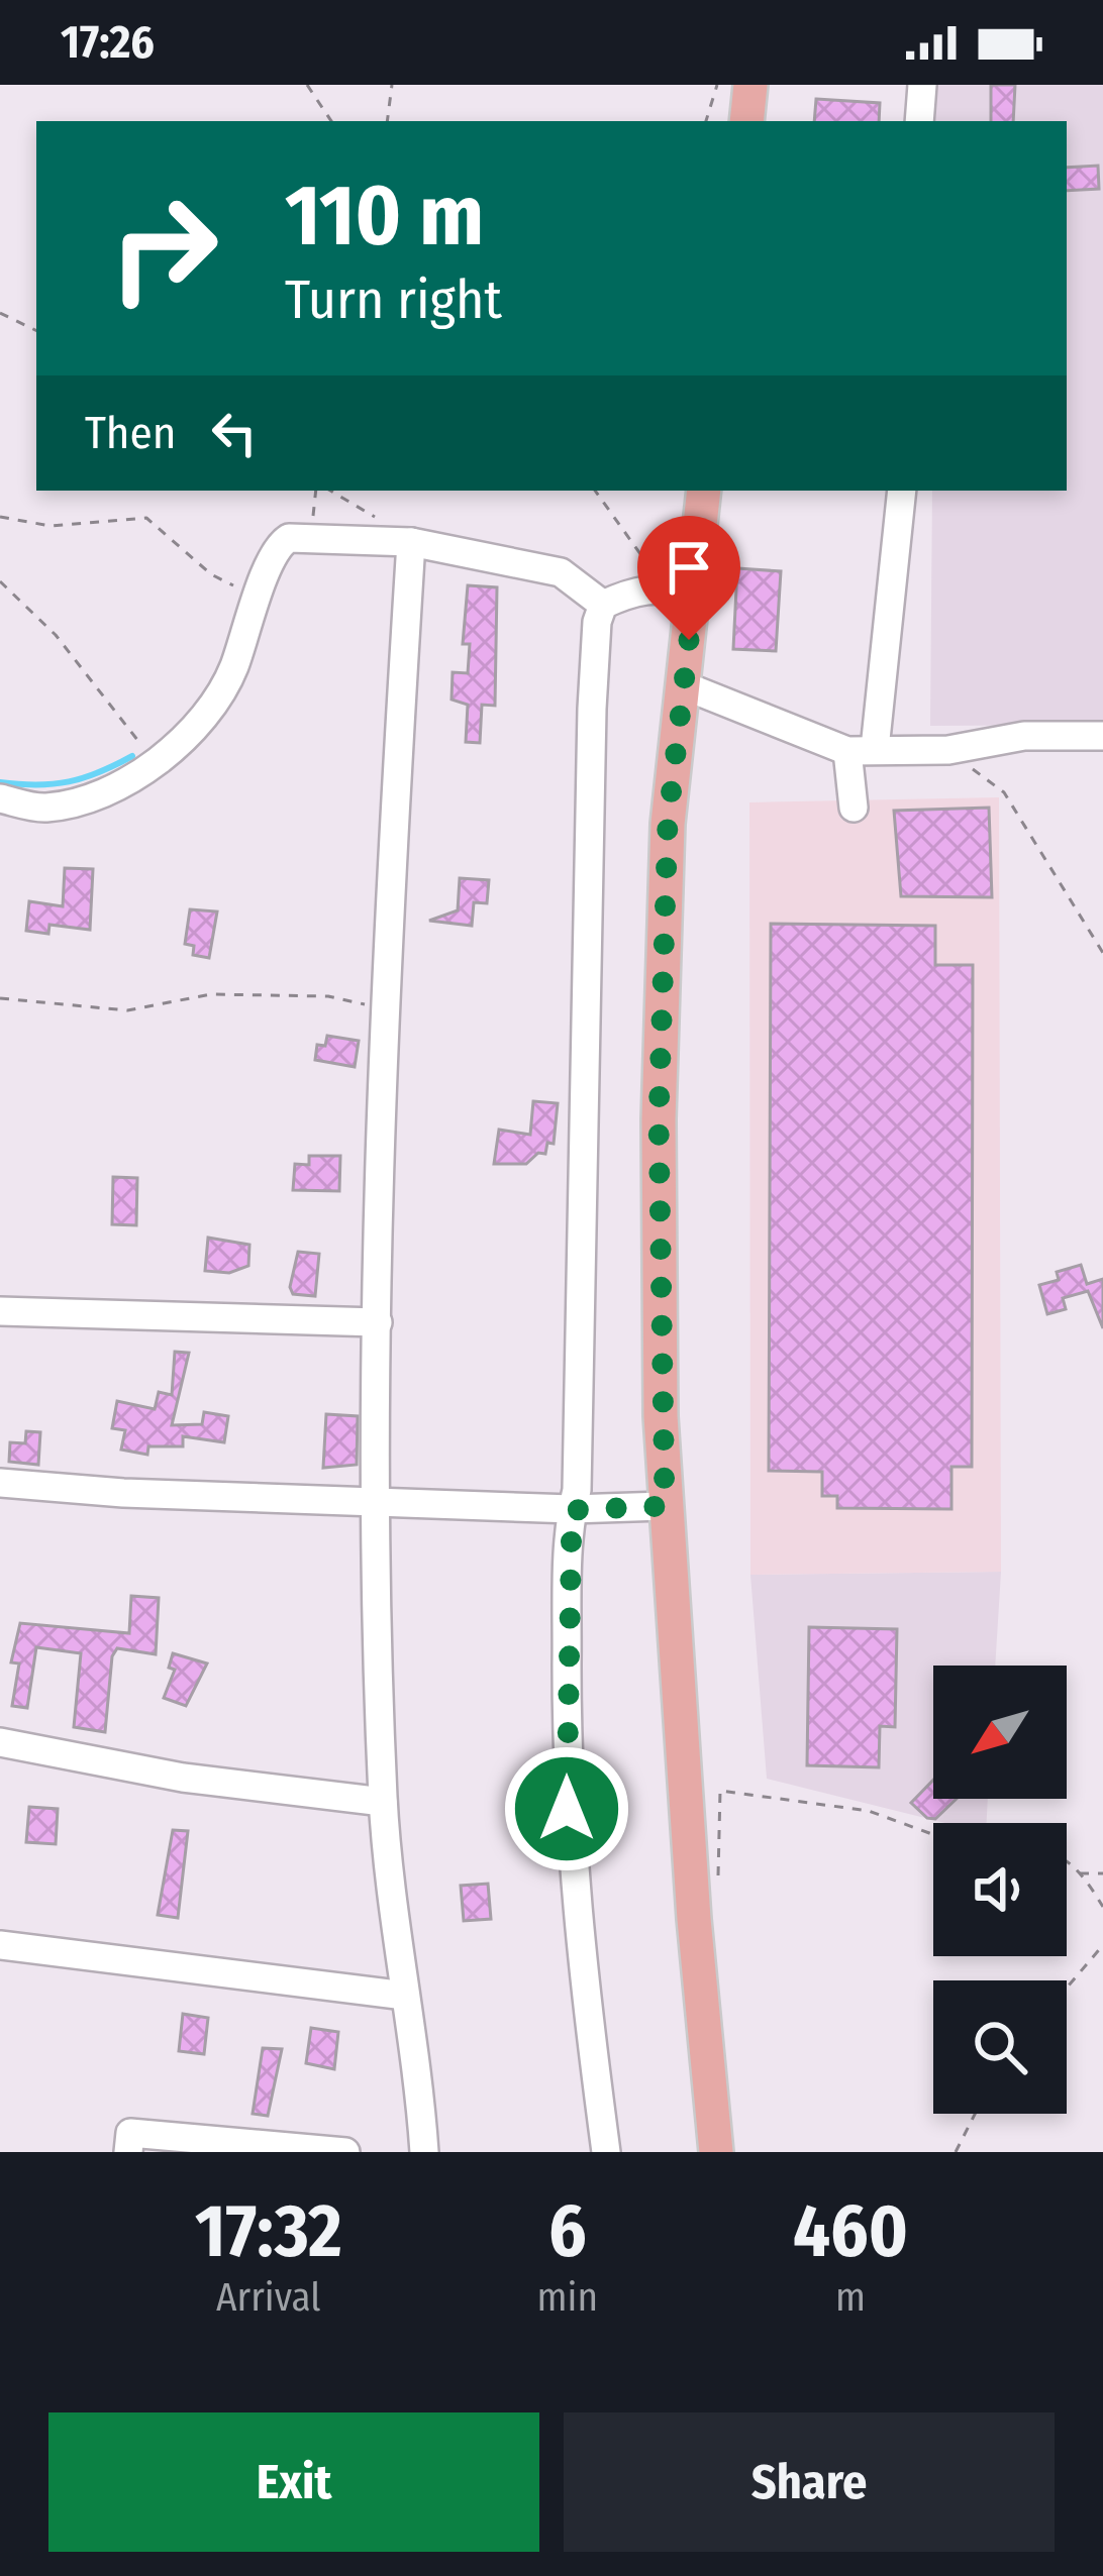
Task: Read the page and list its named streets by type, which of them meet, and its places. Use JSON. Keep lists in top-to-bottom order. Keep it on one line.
{"north":"bottom left","page":{"status":"17:26","turn":["110 m","Turn right"],"then":"Then","eta":["17:32","Arrival","6","min","460","m"],"buttons":["Exit","Share"]}}
